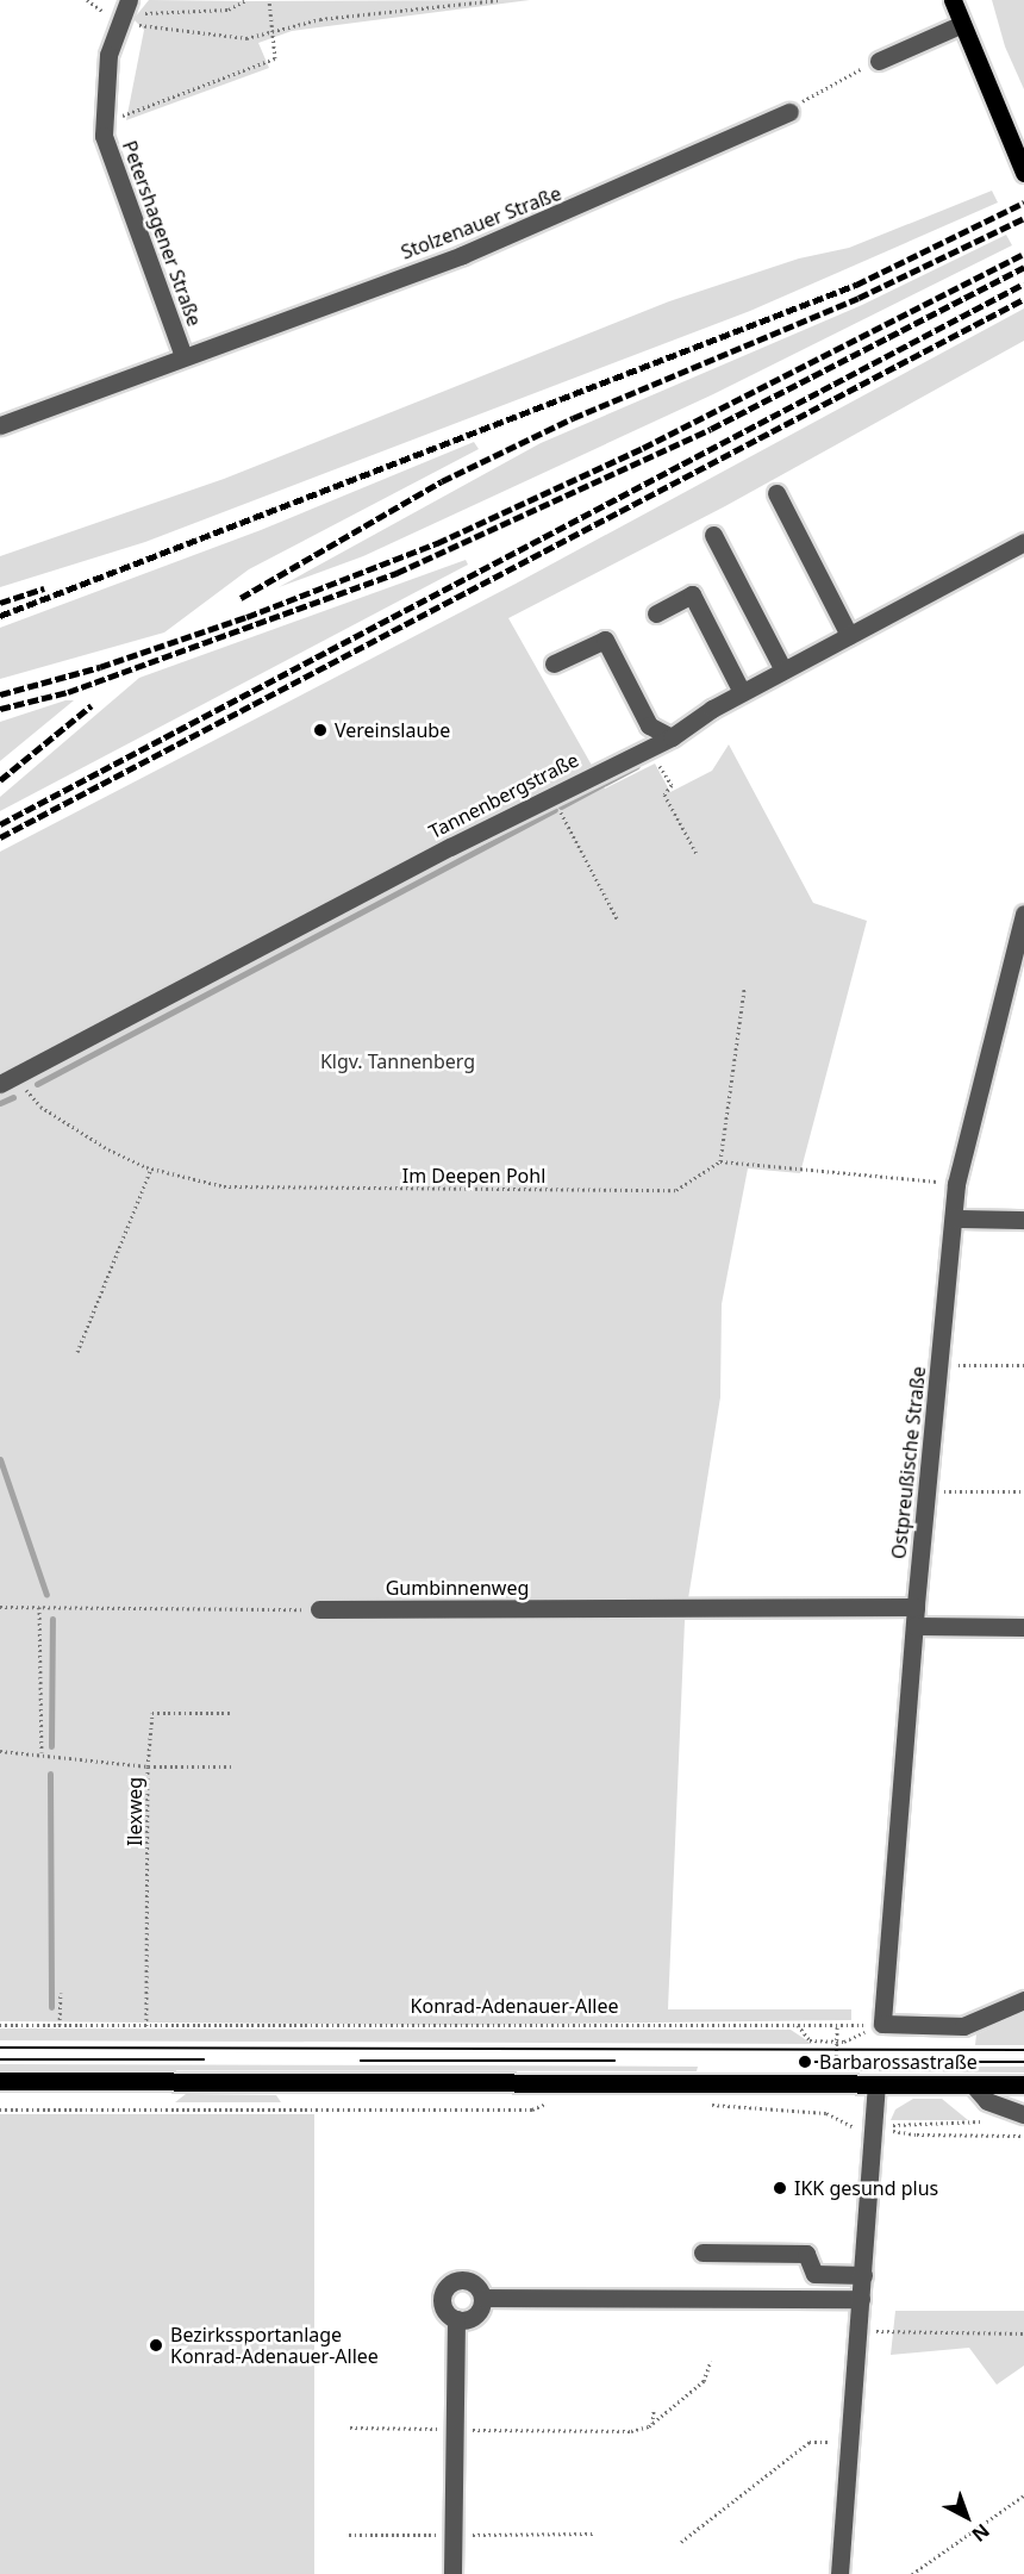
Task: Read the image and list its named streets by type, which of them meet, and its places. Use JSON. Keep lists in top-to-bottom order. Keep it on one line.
{"streets":{"street":["Stolzenauer Straße","Petershagener Straße","Tannenbergstraße","Ostpreußische Straße","Gumbinnenweg"],"path":["Im Deepen Pohl","Ilexweg","Konrad-Adenauer-Allee"]},"crossings":[["Stolzenauer Straße","Petershagener Straße"],["Tannenbergstraße","Im Deepen Pohl"],["Ostpreußische Straße","Gumbinnenweg"],["Ostpreußische Straße","Konrad-Adenauer-Allee"],["Ilexweg","Konrad-Adenauer-Allee"]],"parks":["Klgv. Tannenberg"],"places":["Vereinslaube","Barbarossastraße","IKK gesund plus","Bezirkssportanlage Konrad-Adenauer-Allee"],"north":"bottom right"}
